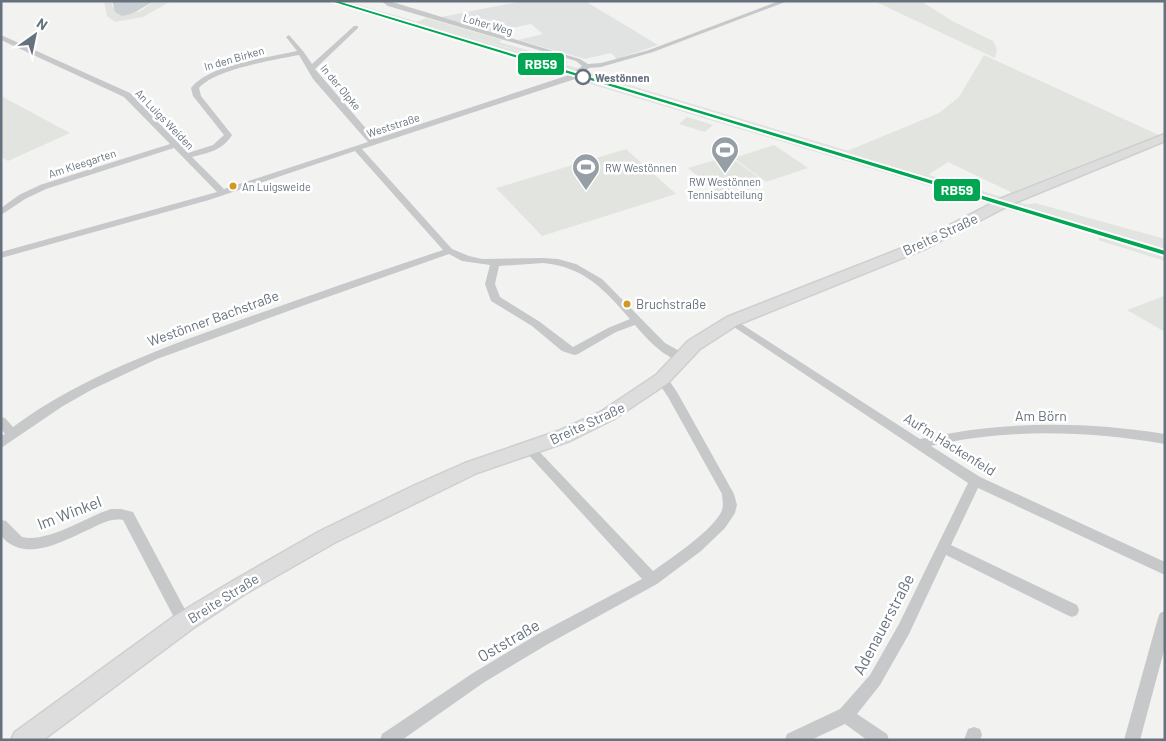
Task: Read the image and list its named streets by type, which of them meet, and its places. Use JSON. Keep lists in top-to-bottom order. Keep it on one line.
{"streets":{"street":["Loher Weg","In den Birken","In der Olpke","An Luigs Weiden","Weststraße","Am Kleegarten","Breite Straße","Westönner Bachstraße","Am Börn","Auf'm Hackenfeld","Im Winkel","Adenauerstraße","Oststraße"]},"crossings":[["Loher Weg","Weststraße"],["In den Birken","In der Olpke"],["In den Birken","An Luigs Weiden"],["In der Olpke","Weststraße"],["An Luigs Weiden","Weststraße"],["An Luigs Weiden","Am Kleegarten"],["Breite Straße","Auf'm Hackenfeld"],["Breite Straße","Im Winkel"],["Breite Straße","Oststraße"],["Am Börn","Auf'm Hackenfeld"],["Auf'm Hackenfeld","Adenauerstraße"]],"places":{"other":["Westönnen","An Luigsweide","Bruchstraße"],"sports":["RW Westönnen Tennisabteilung","RW Westönnen"]},"lines":["transit line RB59"],"north":"top right"}
